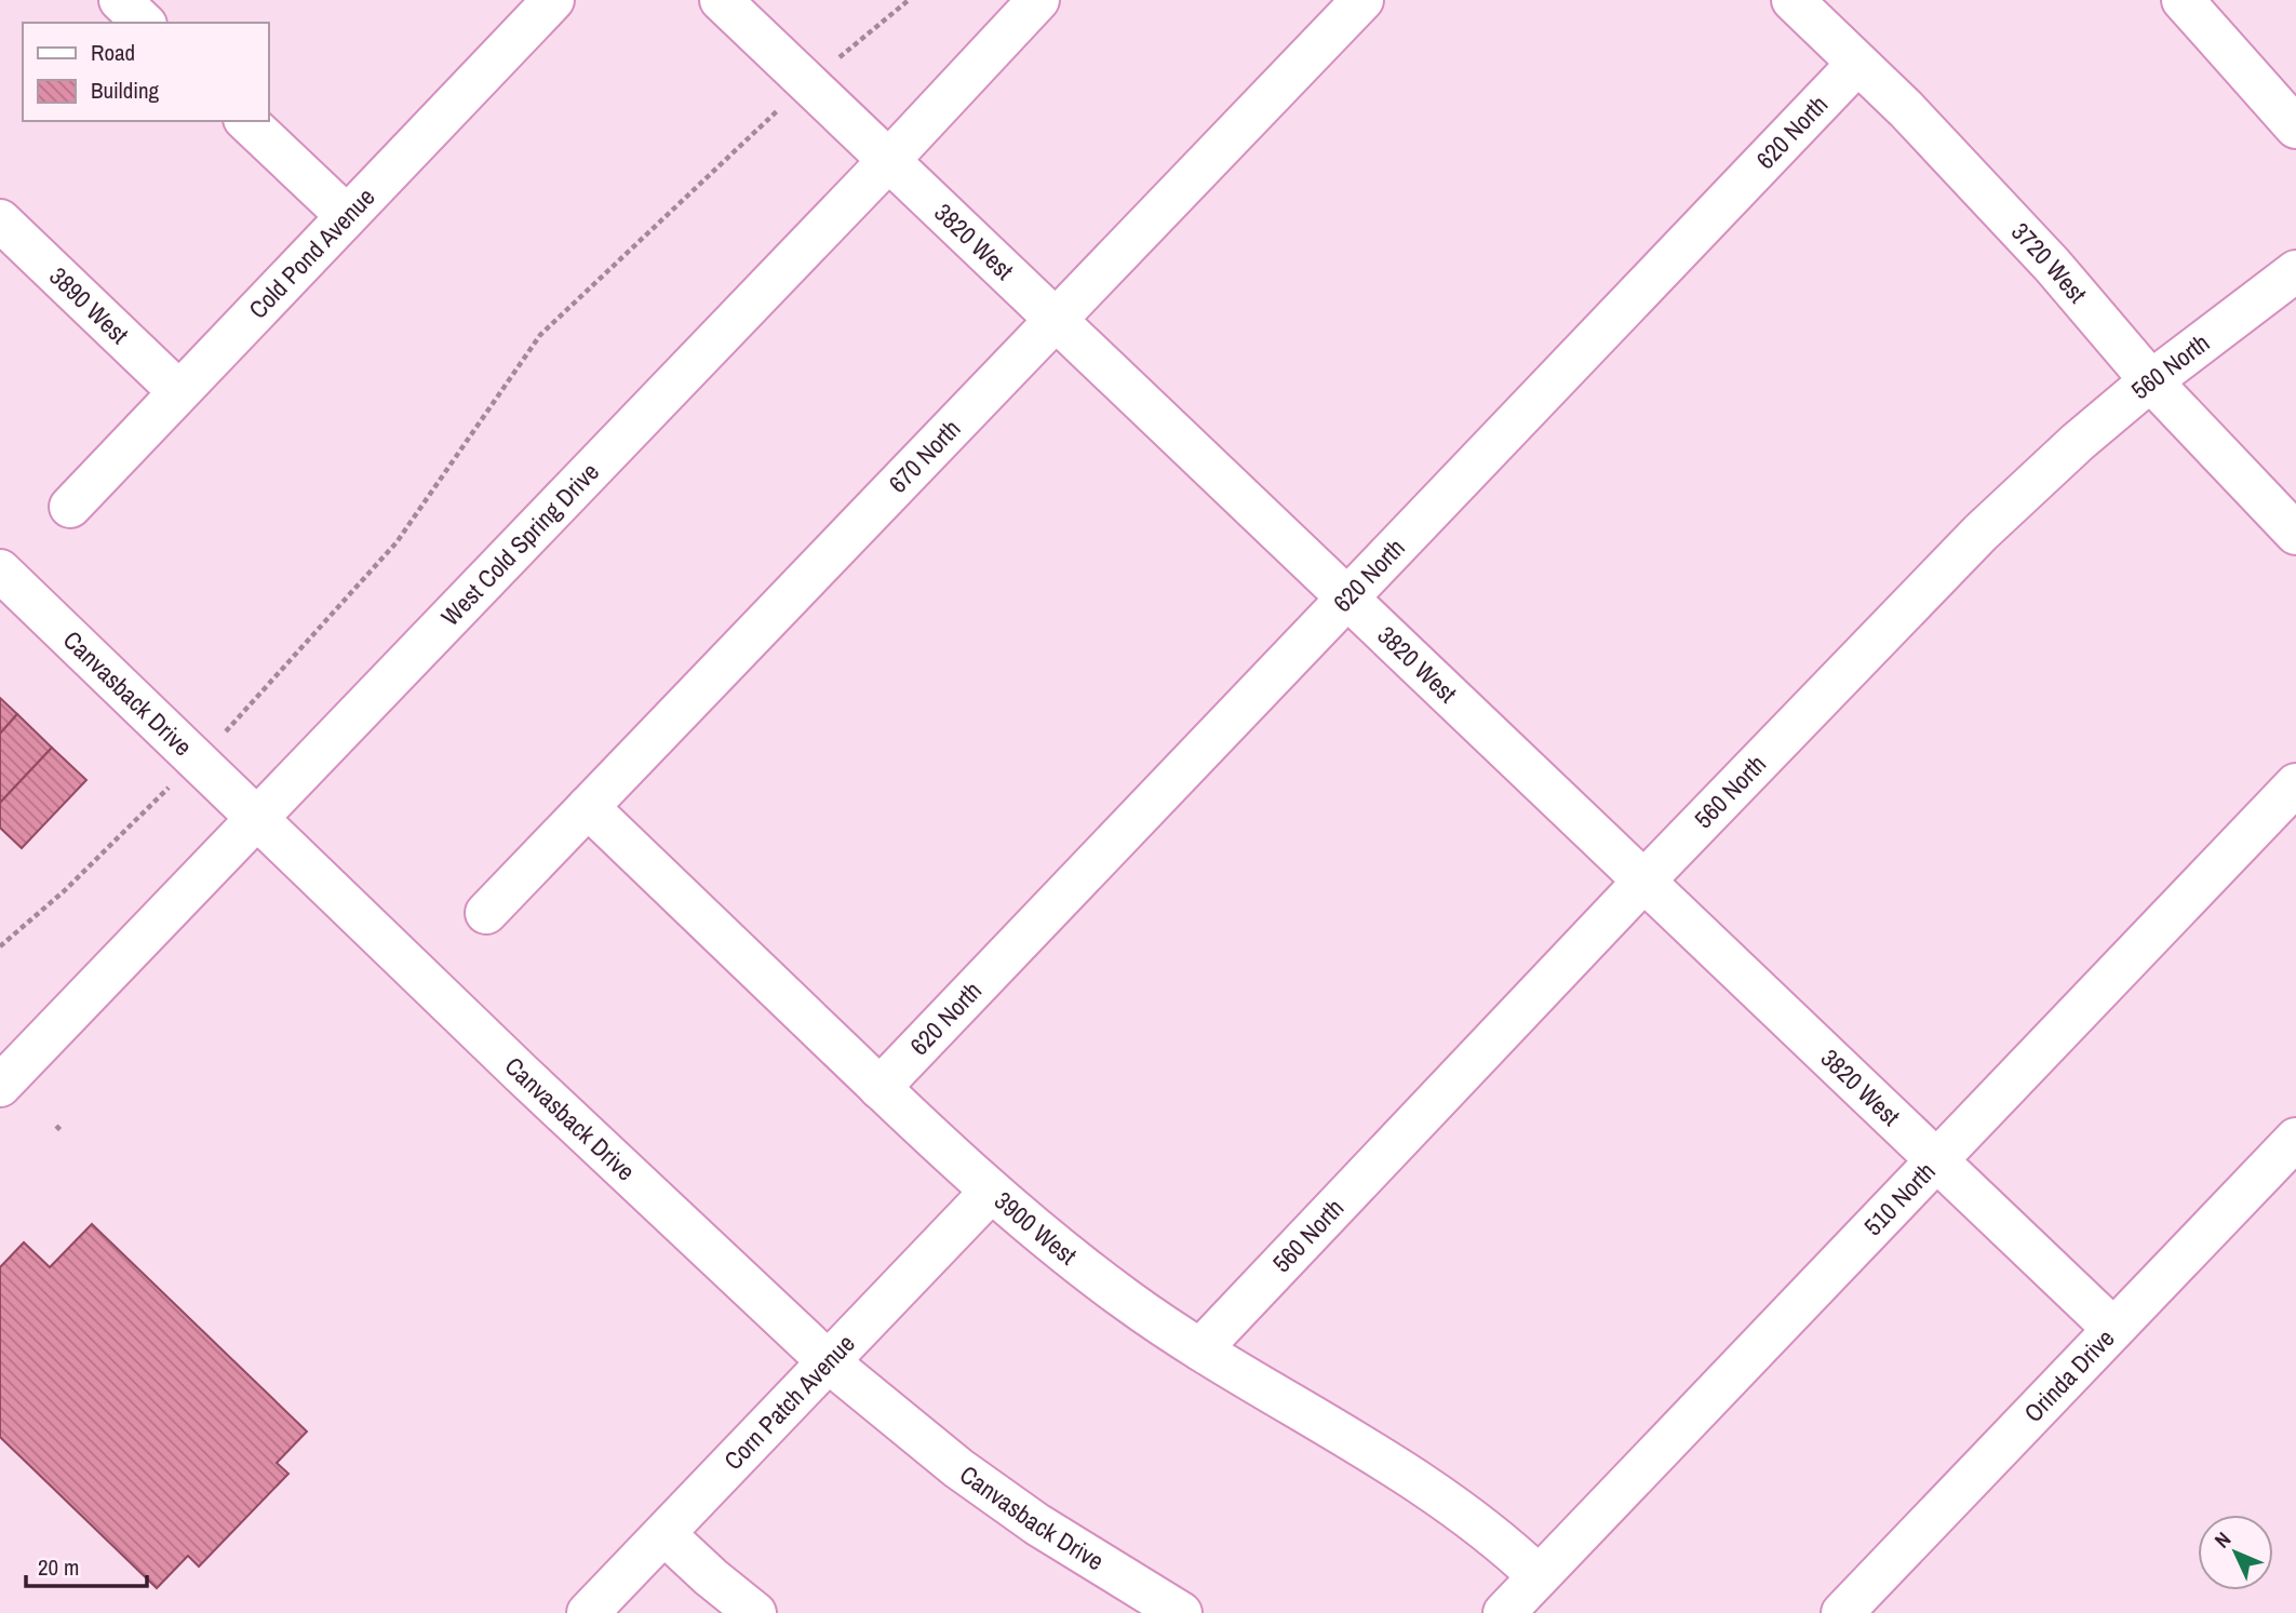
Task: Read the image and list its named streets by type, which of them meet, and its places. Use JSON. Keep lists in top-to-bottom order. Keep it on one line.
{"streets":{"street":["620 North","3820 West","Cold Pond Avenue","3720 West","3890 West","560 North","670 North","West Cold Spring Drive","Canvasback Drive","510 North","3900 West","Orinda Drive","Corn Patch Avenue"]},"crossings":[["620 North","3820 West"],["620 North","3720 West"],["620 North","3900 West"],["3820 West","560 North"],["3820 West","670 North"],["3820 West","West Cold Spring Drive"],["3820 West","510 North"],["3820 West","Orinda Drive"],["Cold Pond Avenue","3890 West"],["3720 West","560 North"],["560 North","3900 West"],["670 North","3900 West"],["West Cold Spring Drive","Canvasback Drive"],["Canvasback Drive","Corn Patch Avenue"],["510 North","3900 West"],["3900 West","Corn Patch Avenue"]],"legend":["Road","Building"],"scale_bar":"20 m","north":"top left"}
